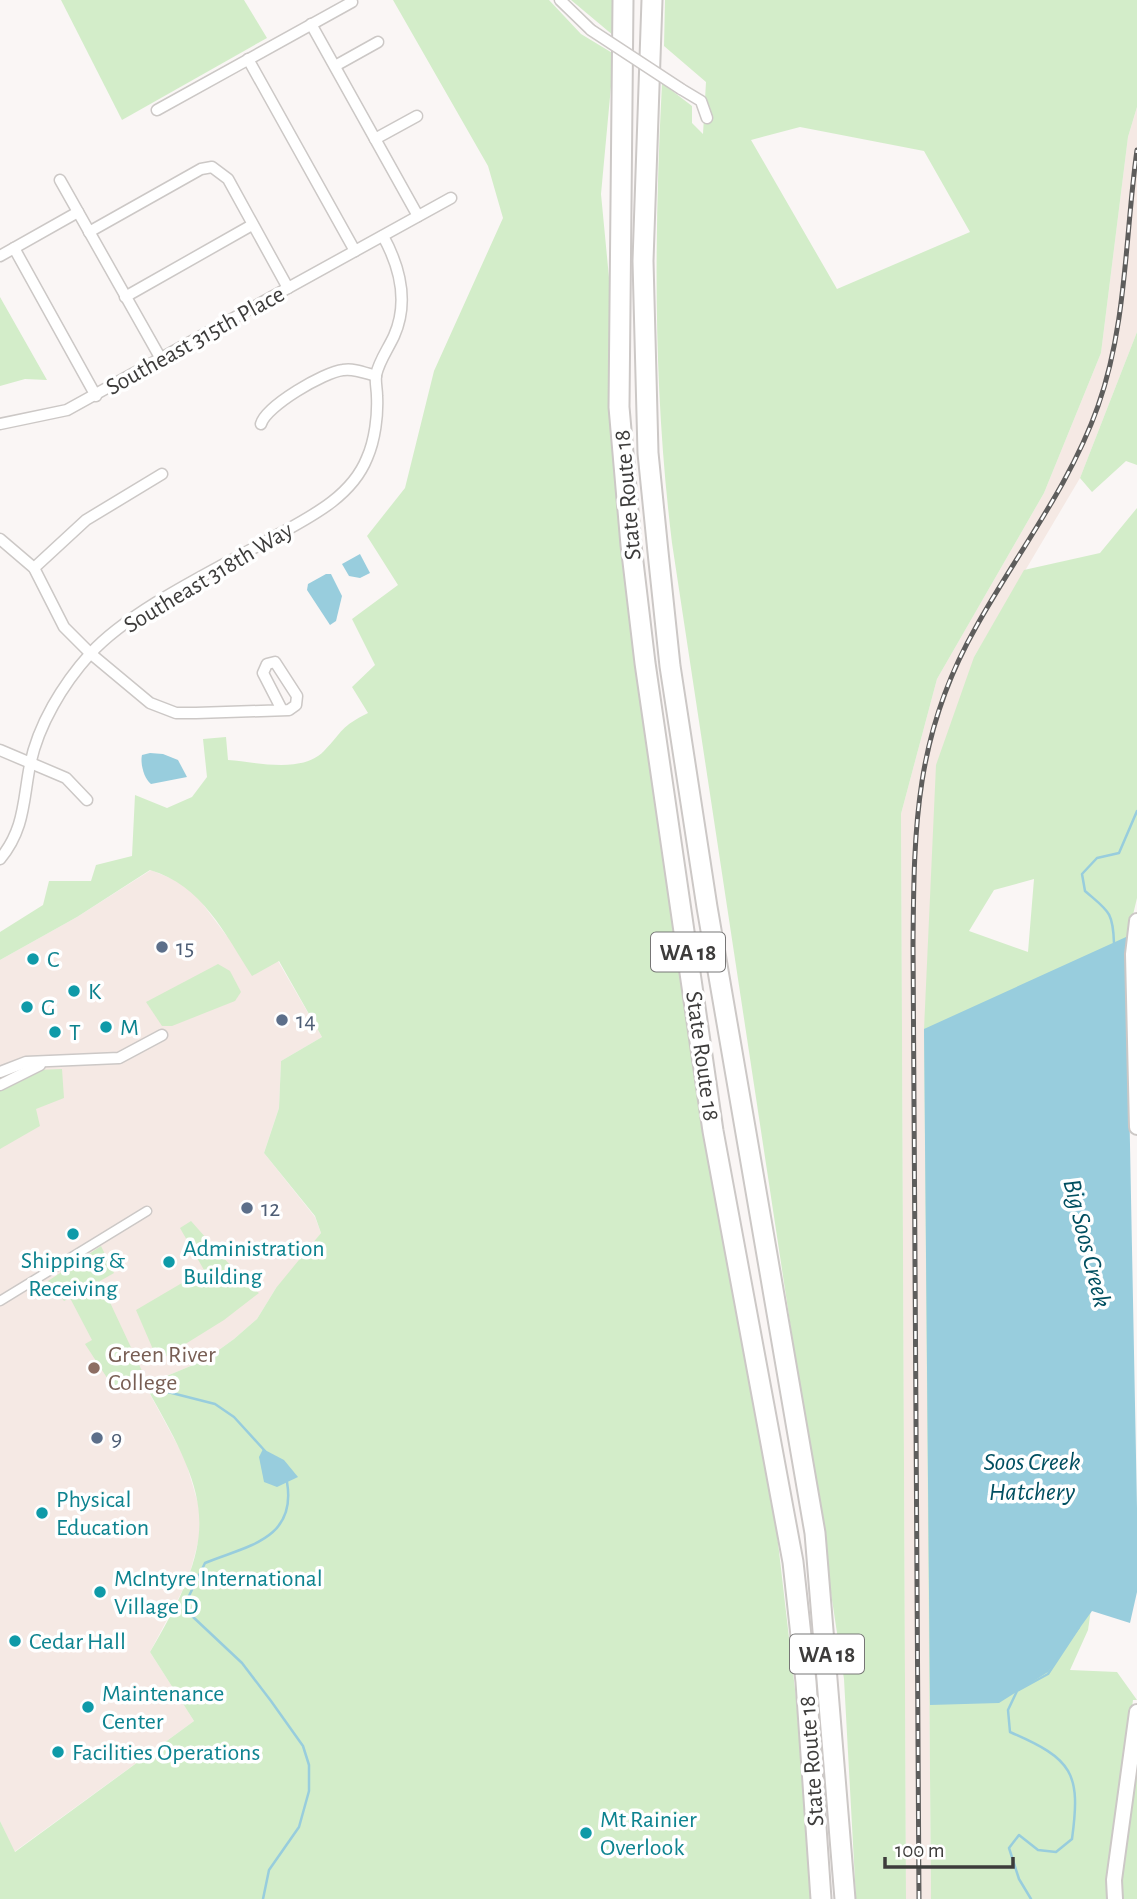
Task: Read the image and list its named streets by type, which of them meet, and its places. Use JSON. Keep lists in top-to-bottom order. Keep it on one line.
{"streets":{"highway":["State Route 18","WA 18"],"street":["Southeast 315th Place","Southeast 318th Way"]},"water":["Big Soos Creek","Soos Creek Hatchery"],"places":["15","C","K","G","14","M","T","12","Shipping & Receiving","Administration Building","Green River College","9","Physical Education","McIntyre International Village D","Cedar Hall","Maintenance Center","Facilities Operations","Mt Rainier Overlook"],"scale_bar":"100 m"}
